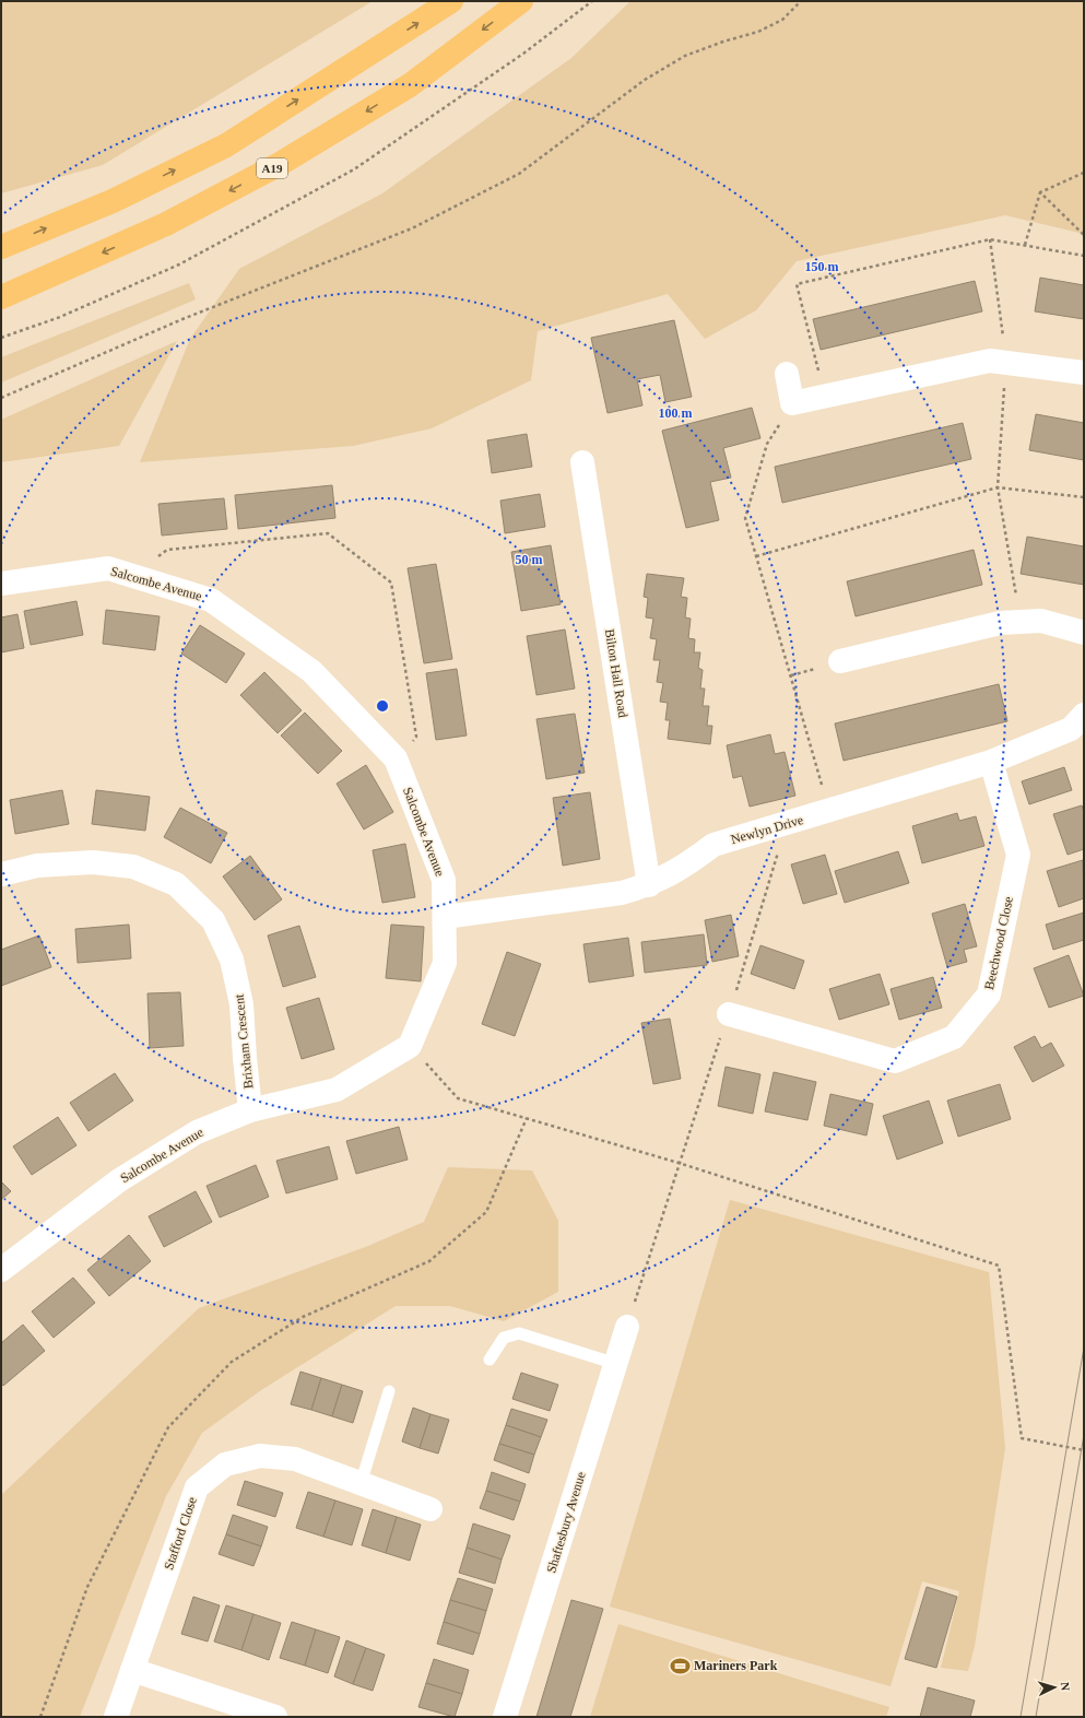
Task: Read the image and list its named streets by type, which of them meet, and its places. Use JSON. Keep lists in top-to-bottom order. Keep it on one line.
{"streets":{"highway":["A19"],"street":["Salcombe Avenue","Bilton Hall Road","Newlyn Drive","Beechwood Close","Brixham Crescent","Shaftesbury Avenue","Stafford Close"]},"crossings":[["Salcombe Avenue","Newlyn Drive"],["Salcombe Avenue","Brixham Crescent"],["Bilton Hall Road","Newlyn Drive"],["Newlyn Drive","Beechwood Close"]],"places":{"sports":["Mariners Park"]},"north":"right","rings":["150 m","100 m","50 m"]}
